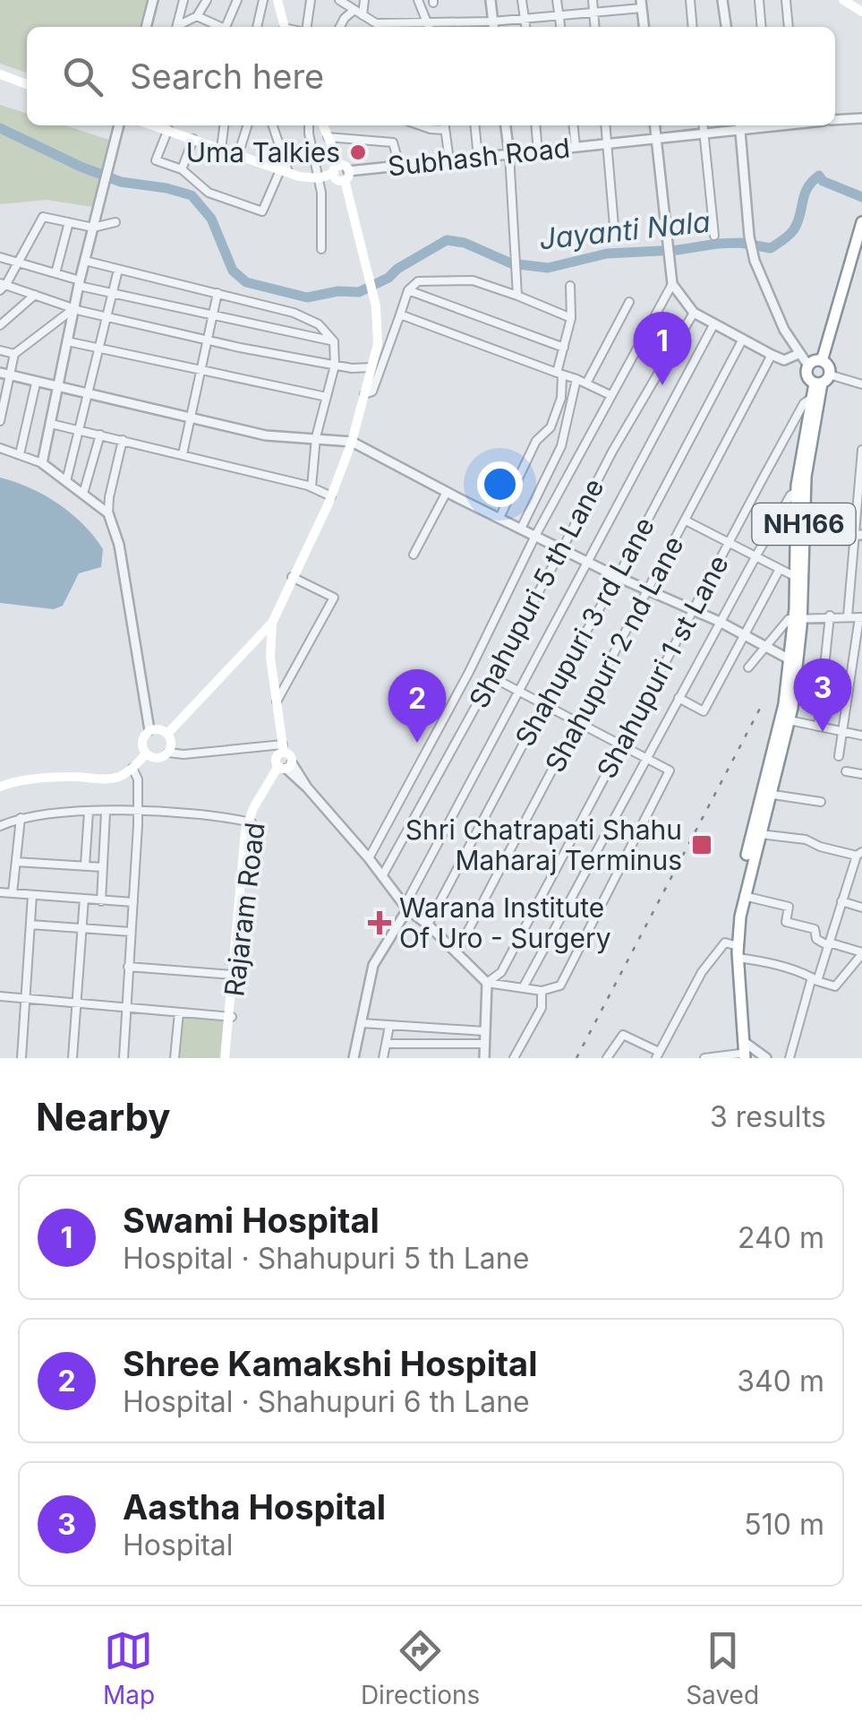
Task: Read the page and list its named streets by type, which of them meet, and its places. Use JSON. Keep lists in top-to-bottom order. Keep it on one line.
{"streets":{"highway":["NH166"],"main road":["Subhash Road","Rajaram Road"],"street":["Shahupuri 5 th Lane","Shahupuri 3 rd Lane","Shahupuri 2 nd Lane","Shahupuri 1 st Lane"]},"crossings":[["NH166","Shahupuri 1 st Lane"]],"water":["Jayanti Nala"],"places":{"other":["Uma Talkies"],"transit":["Shri Chatrapati Shahu Maharaj Terminus"],"health":["Warana Institute Of Uro - Surgery"]},"page":{"search":"Search here","pins":["1","3","2"],"heading":["Nearby","3 results"],"list":[{"mark":"1","name":"Swami Hospital","note":"Hospital · Shahupuri 5 th Lane","value":"240 m"},{"mark":"2","name":"Shree Kamakshi Hospital","note":"Hospital · Shahupuri 6 th Lane","value":"340 m"},{"mark":"3","name":"Aastha Hospital","note":"Hospital","value":"510 m"}],"nav":["Map","Directions","Saved"]}}
